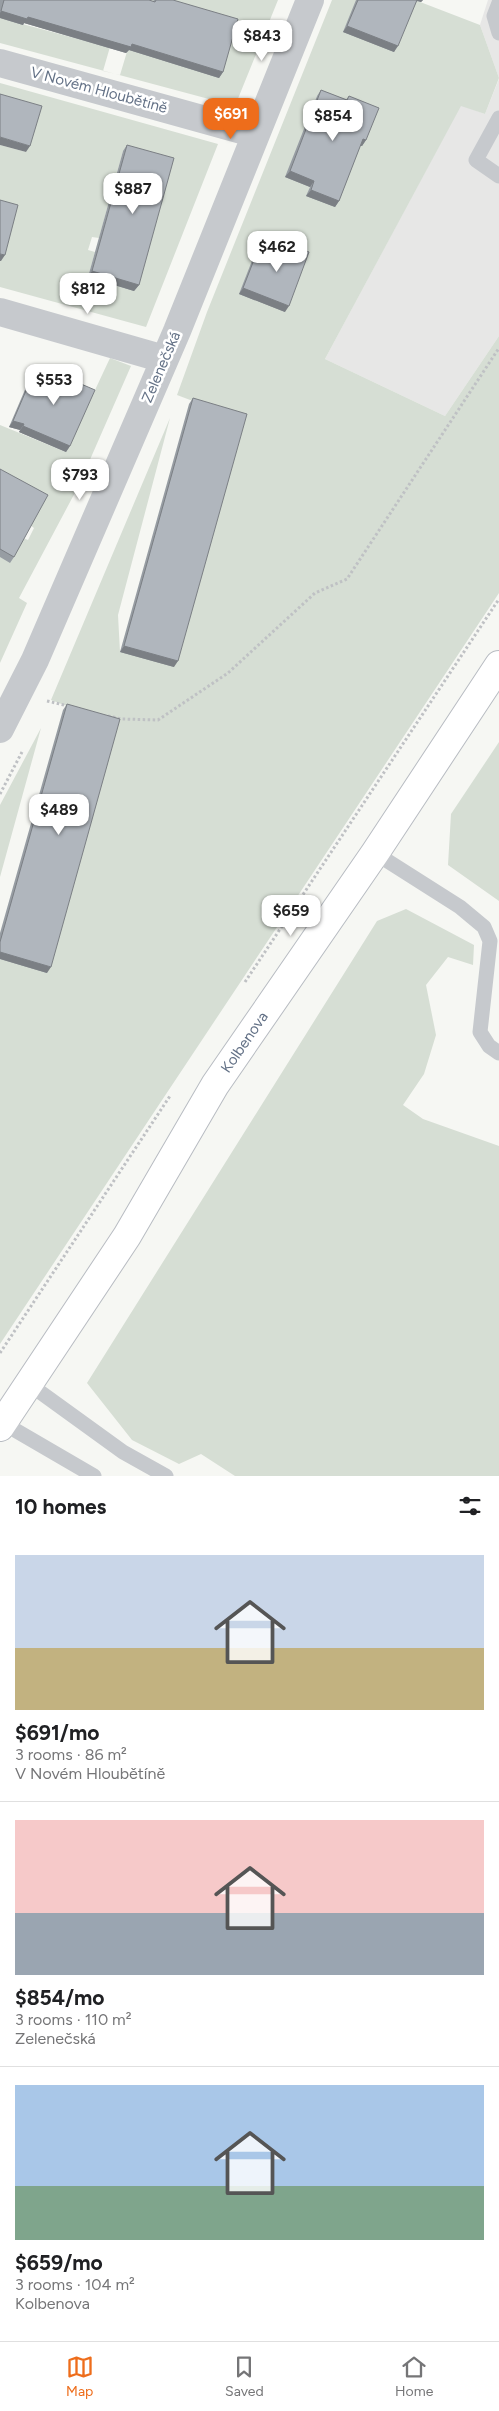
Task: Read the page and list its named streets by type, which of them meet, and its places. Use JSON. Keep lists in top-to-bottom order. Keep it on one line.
{"streets":{"main road":["Kolbenova"],"street":["V Novém Hloubětíně","Zelenečská"]},"crossings":[["V Novém Hloubětíně","Zelenečská"]],"page":{"price":["$843","$691","$854","$887","$462","$812","$553","$793","$489","$659"],"heading":"10 homes","list":[{"name":"$691/mo","note":"3 rooms · 86 m² · V Novém Hloubětíně"},{"name":"$854/mo","note":"3 rooms · 110 m² · Zelenečská"},{"name":"$659/mo","note":"3 rooms · 104 m² · Kolbenova"}],"tabs":["Map","Saved","Home"]}}
